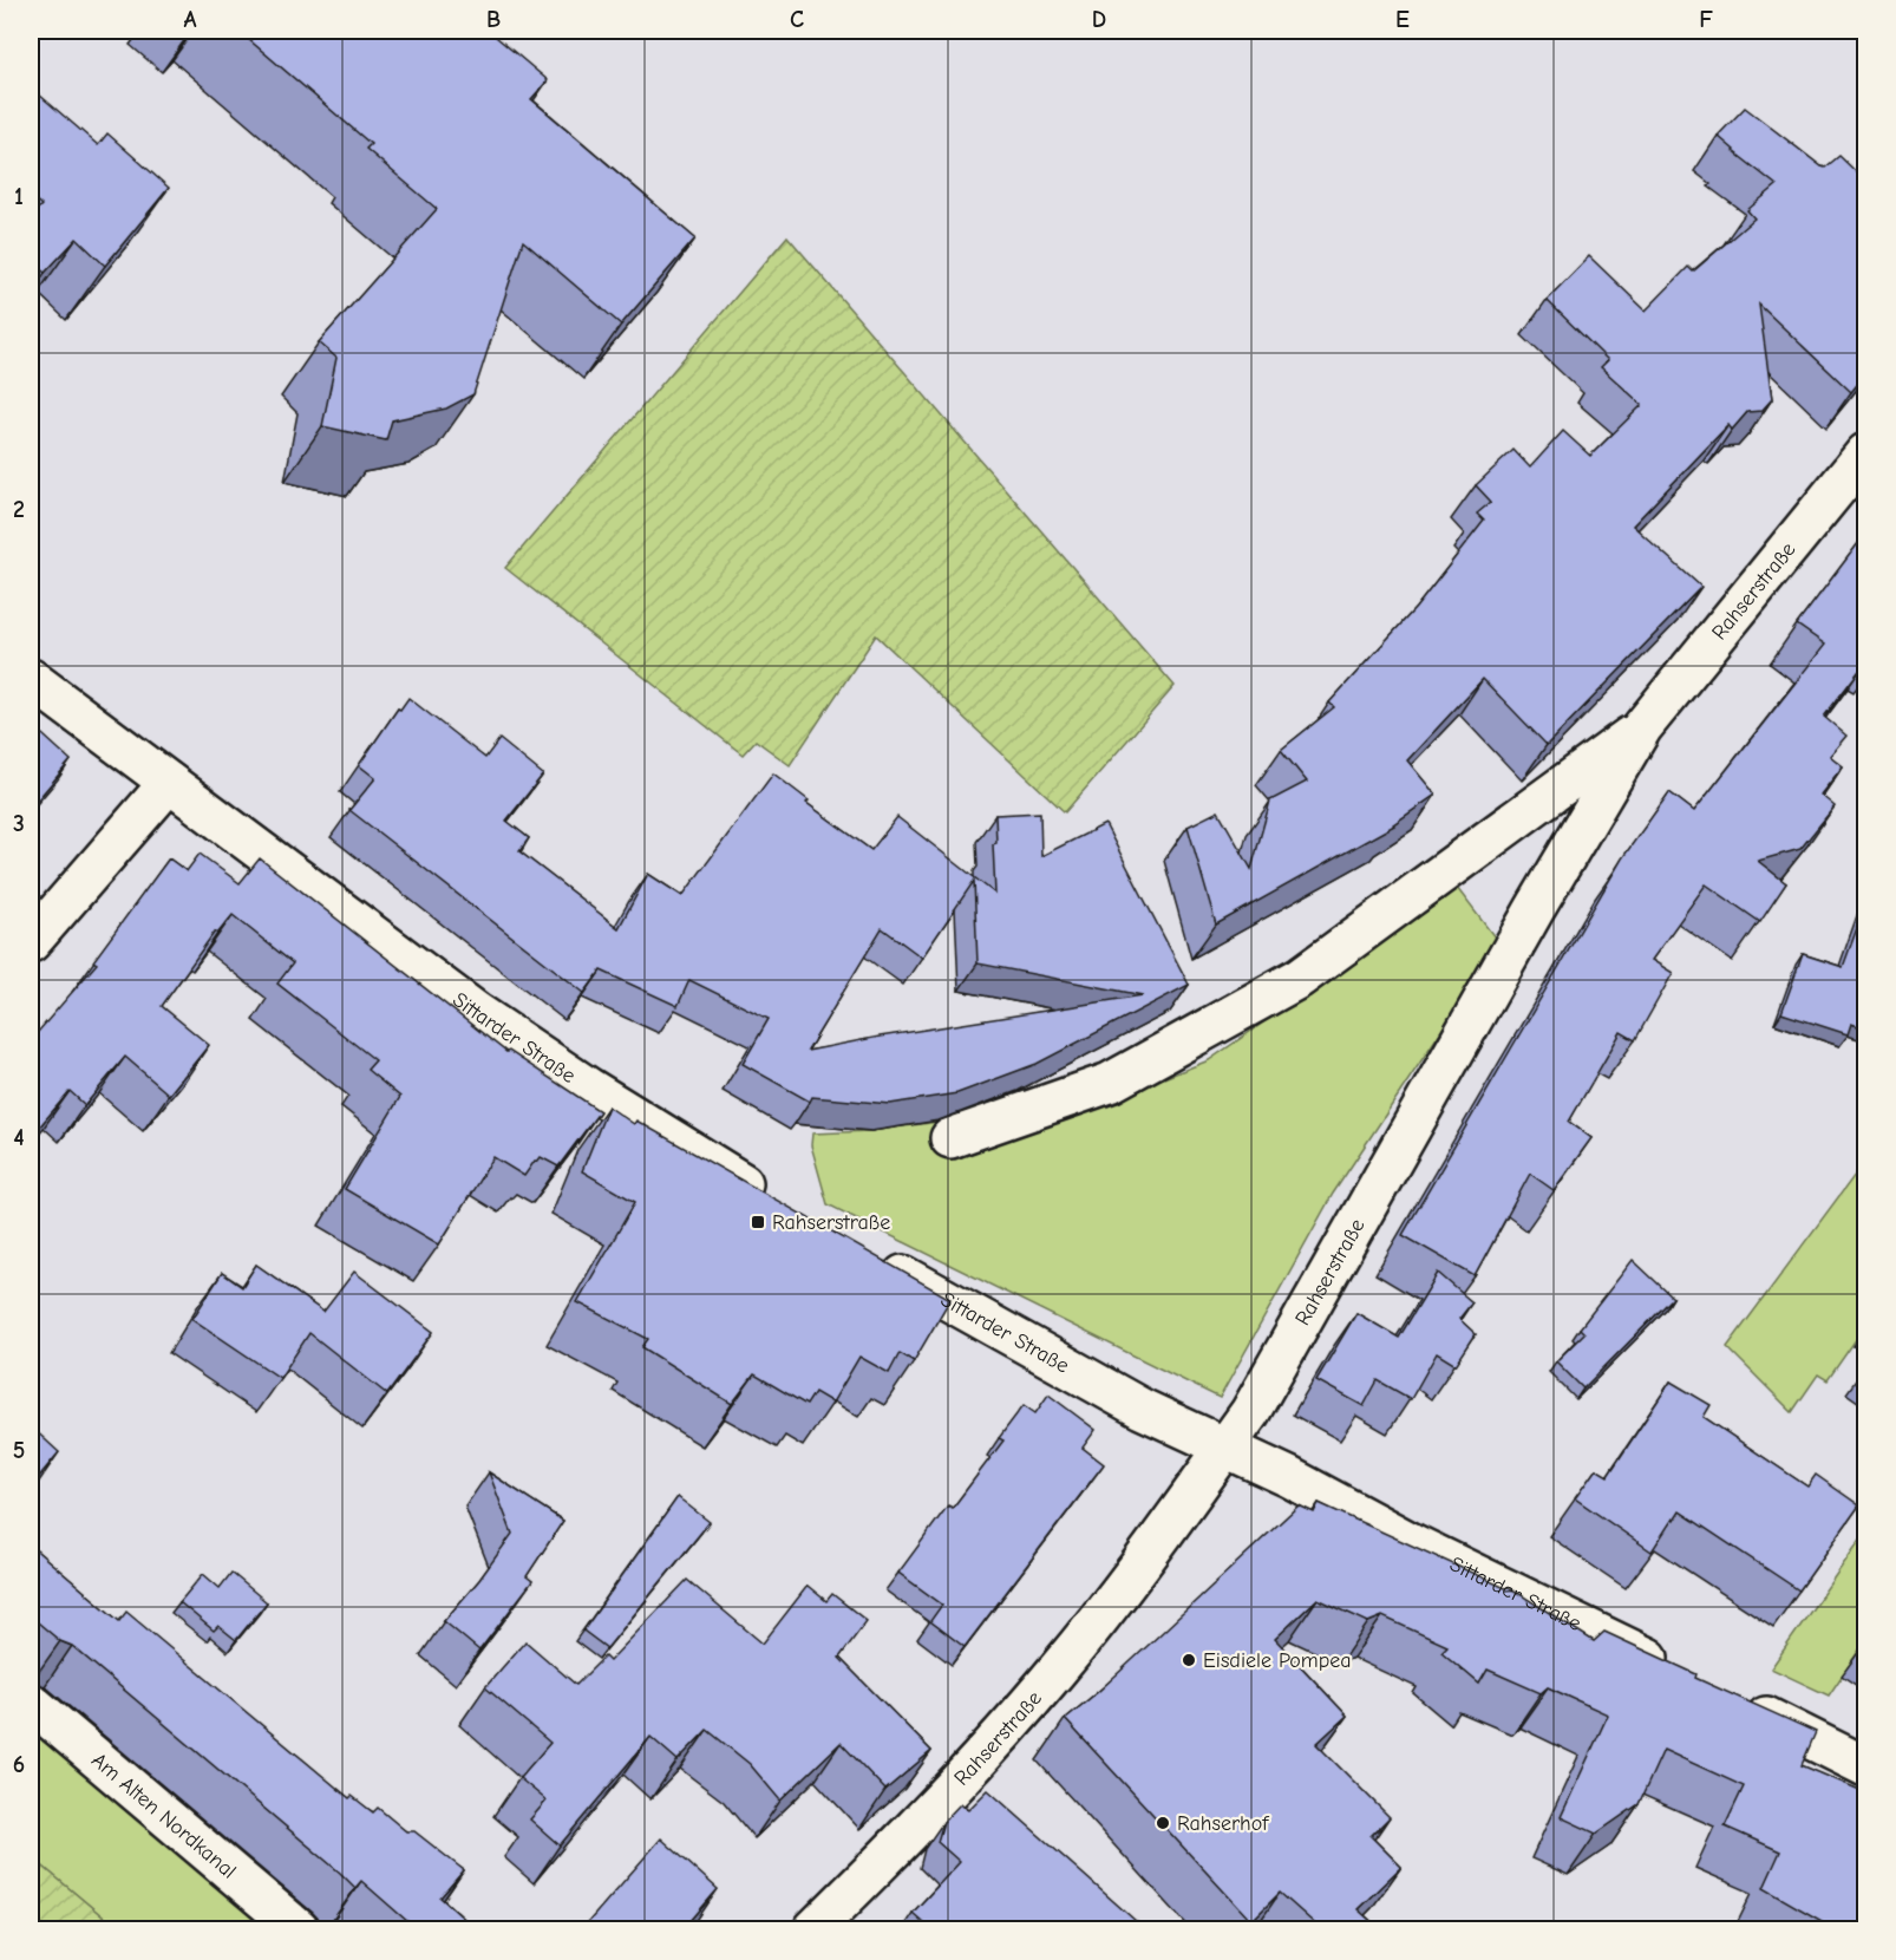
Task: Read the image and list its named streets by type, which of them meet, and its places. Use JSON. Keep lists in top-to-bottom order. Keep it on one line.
{"streets":{"street":["Rahserstraße","Sittarder Straße","Am Alten Nordkanal"]},"crossings":[["Rahserstraße","Sittarder Straße"]],"places":{"transit":["Rahserstraße"],"other":["Eisdiele Pompea","Rahserhof"]},"grid":{"columns":["A","B","C","D","E","F"],"rows":["1","2","3","4","5","6"]}}
